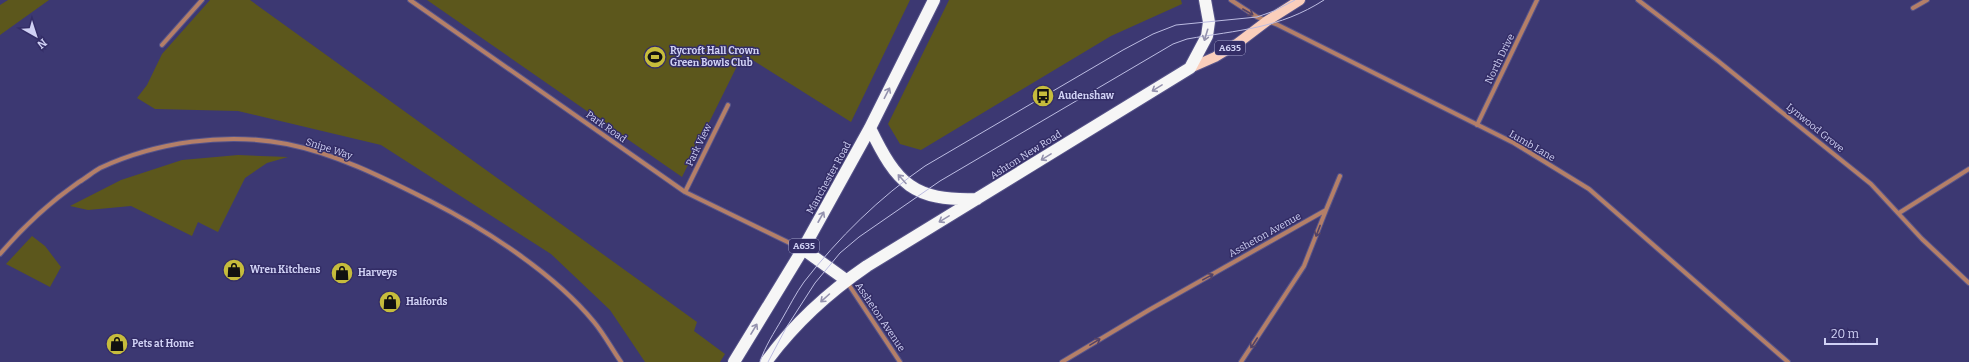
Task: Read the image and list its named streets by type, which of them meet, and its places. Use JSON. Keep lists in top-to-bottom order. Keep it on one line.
{"streets":{"highway":["A635","Ashton New Road","Manchester Road"],"street":["North Drive","Park Road","Lynwood Grove","Park View","Lumb Lane","Snipe Way","Assheton Avenue"]},"crossings":[["A635","Ashton New Road"],["A635","Manchester Road"],["North Drive","Lumb Lane"],["Park Road","Park View"],["Park Road","Manchester Road"],["Lumb Lane","Ashton New Road"],["Ashton New Road","Assheton Avenue"]],"one_way":["Ashton New Road","Manchester Road","Assheton Avenue"],"places":{"sports":["Rycroft Hall Crown Green Bowls Club"],"bus stop":["Audenshaw"],"shop":["Wren Kitchens","Harveys","Halfords","Pets at Home"]},"scale_bar":"20 m","north":"bottom right"}
